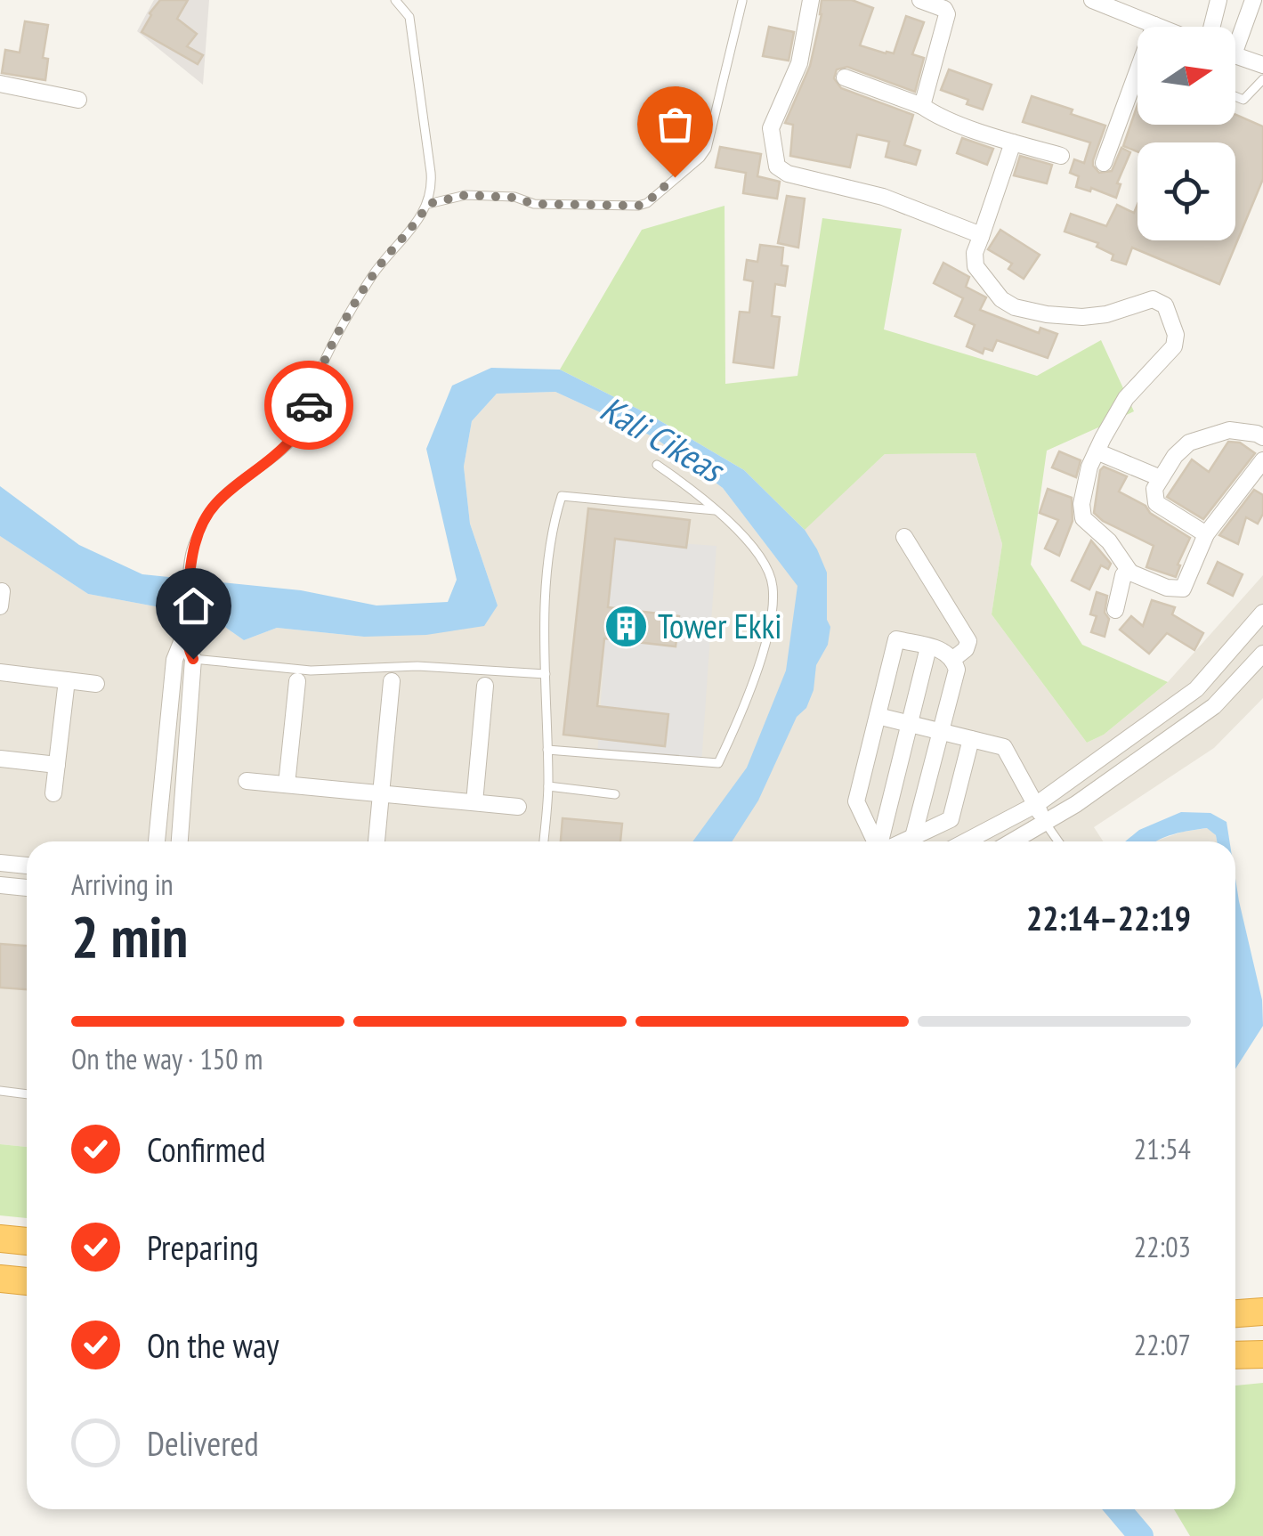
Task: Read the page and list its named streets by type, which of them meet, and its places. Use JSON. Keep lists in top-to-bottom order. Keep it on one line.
{"water":["Kali Cikeas"],"places":{"building":["Tower Ekki"]},"north":"right","page":{"heading":["2 min","Arriving in","22:14–22:19"],"bar":"On the way · 150 m","list":[["Confirmed","21:54"],["Preparing","22:03"],["On the way","22:07"],"Delivered"]}}
